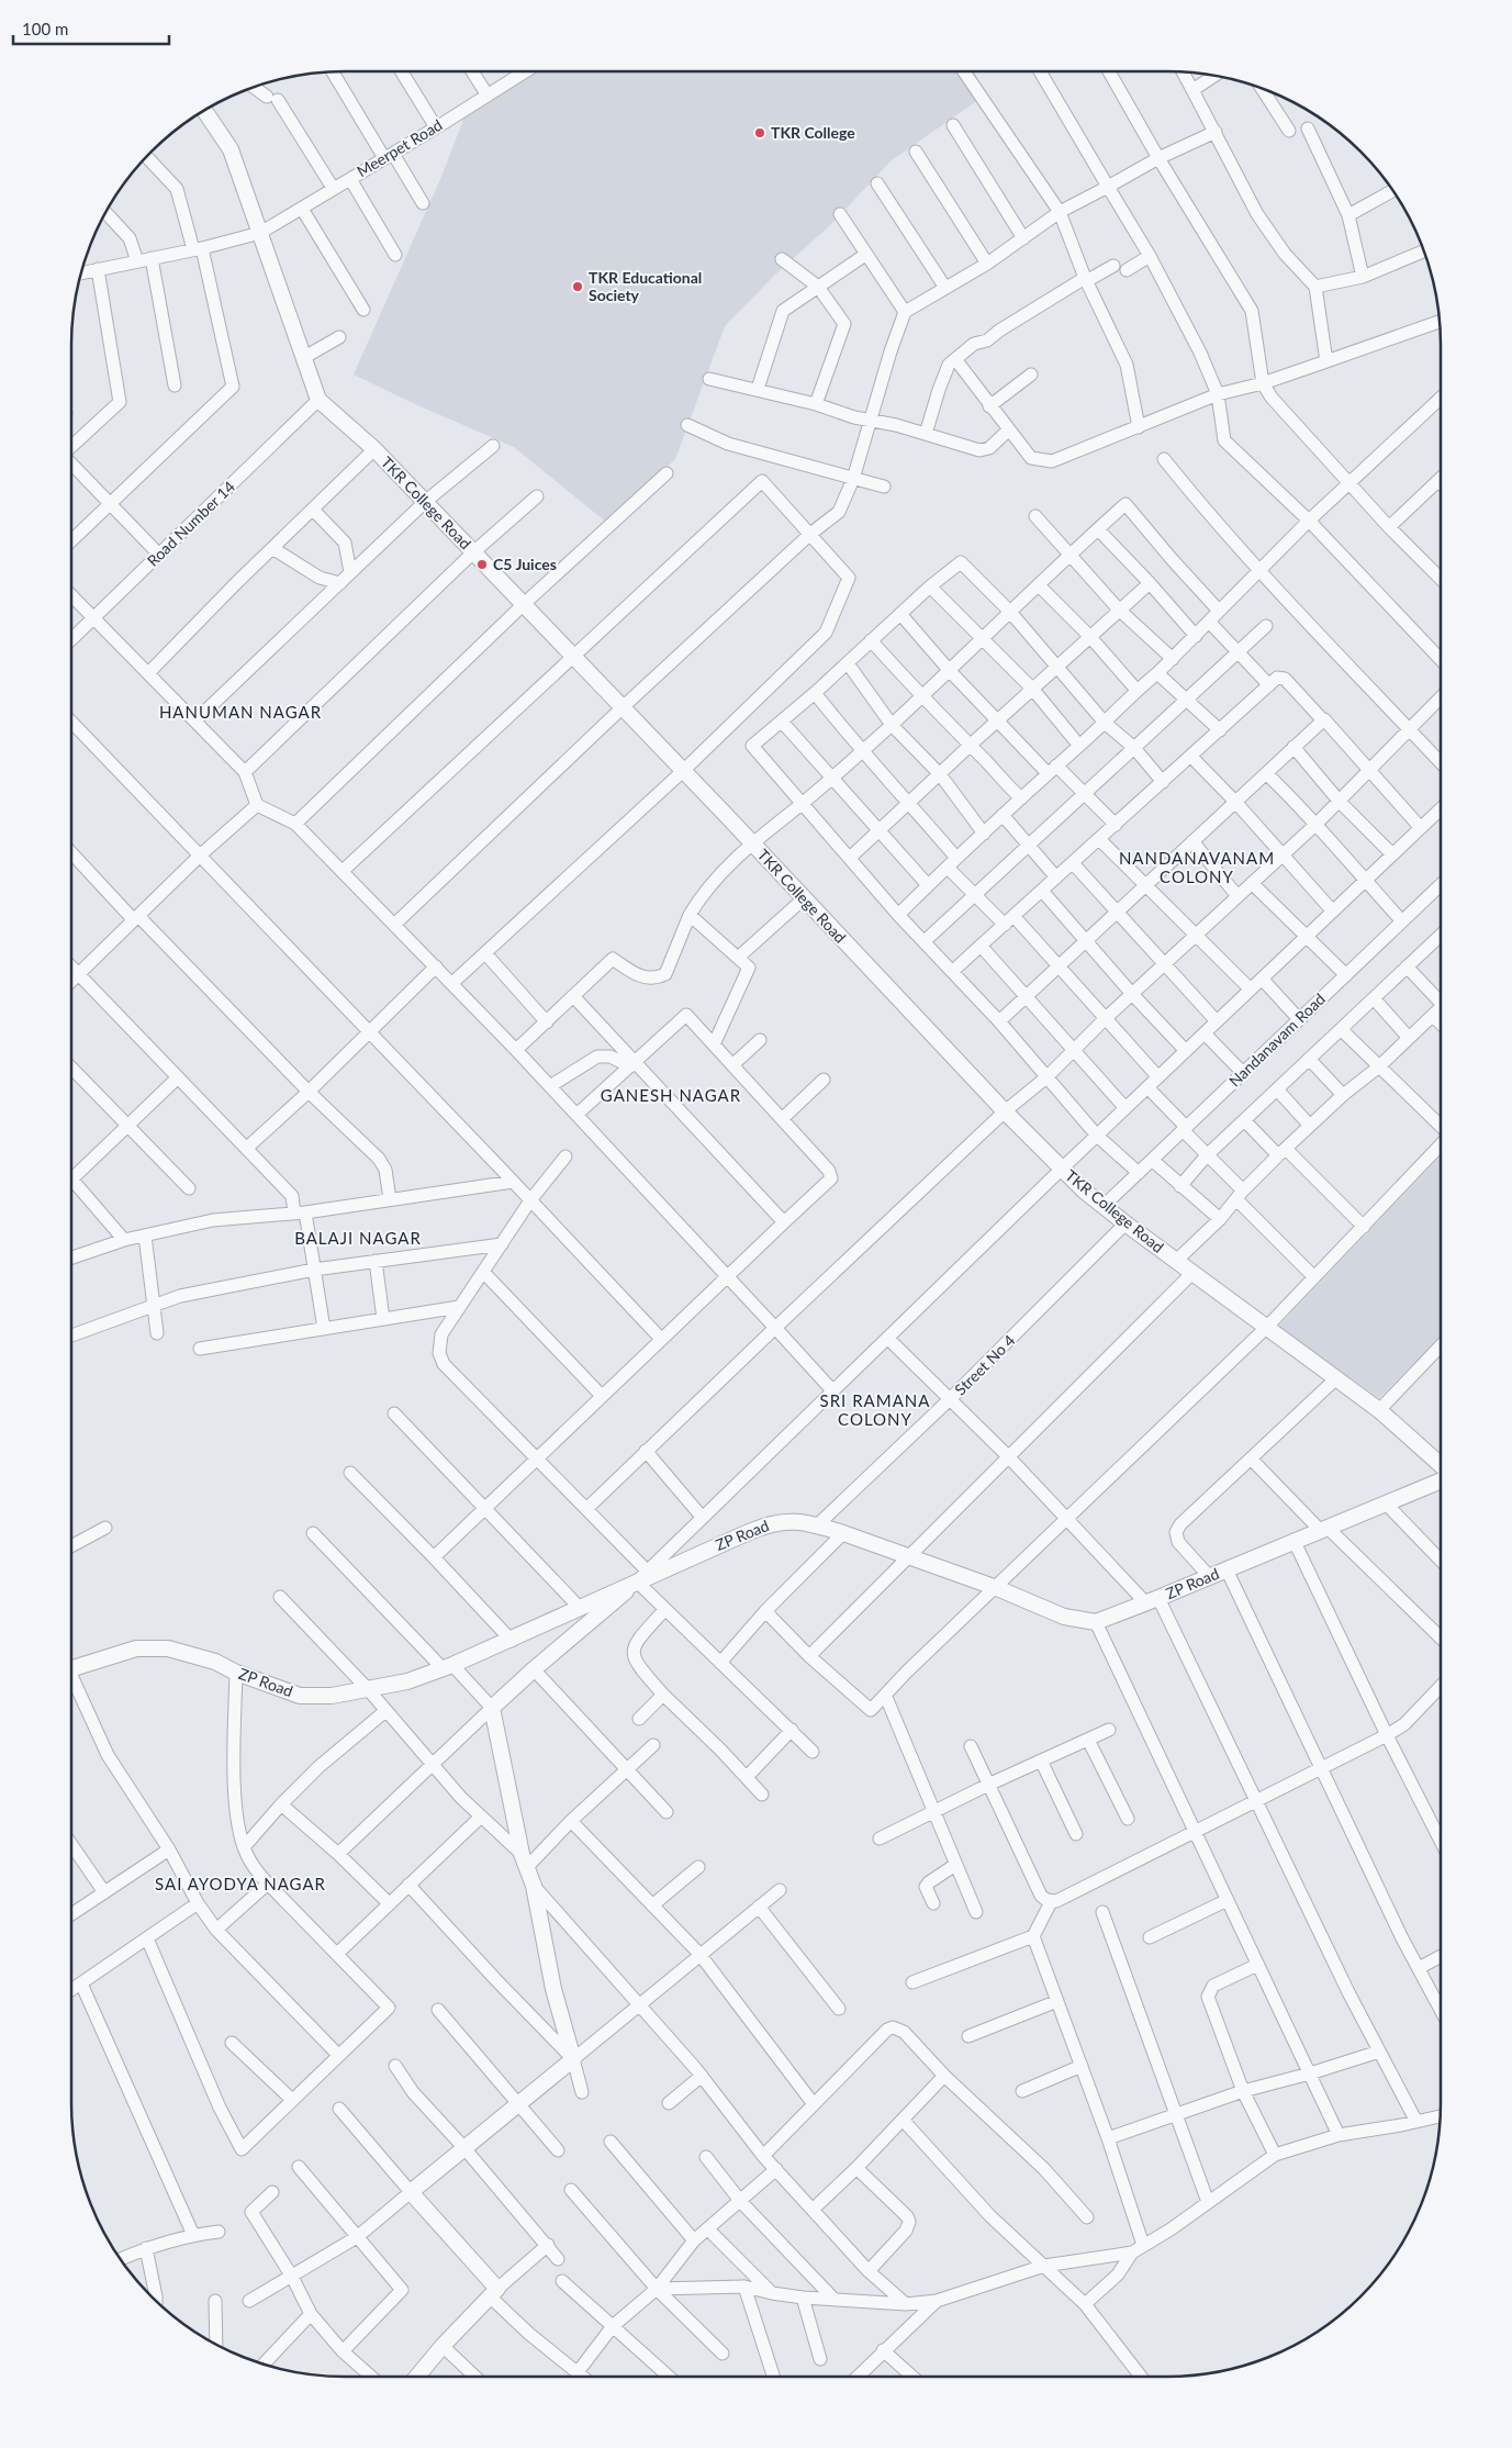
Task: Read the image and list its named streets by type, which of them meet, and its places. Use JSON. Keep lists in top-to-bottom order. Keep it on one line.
{"streets":{"street":["Meerpet Road","TKR College Road","Road Number 14","Nandanavam Road","Street No 4","ZP Road"]},"crossings":[["Meerpet Road","TKR College Road"],["TKR College Road","Road Number 14"],["TKR College Road","Nandanavam Road"],["TKR College Road","Street No 4"],["Street No 4","ZP Road"]],"districts":["HANUMAN NAGAR","NANDANAVANAM COLONY","GANESH NAGAR","BALAJI NAGAR","SRI RAMANA COLONY","SAI AYODYA NAGAR"],"places":["TKR College","TKR Educational Society","C5 Juices"],"scale_bar":"100 m"}
